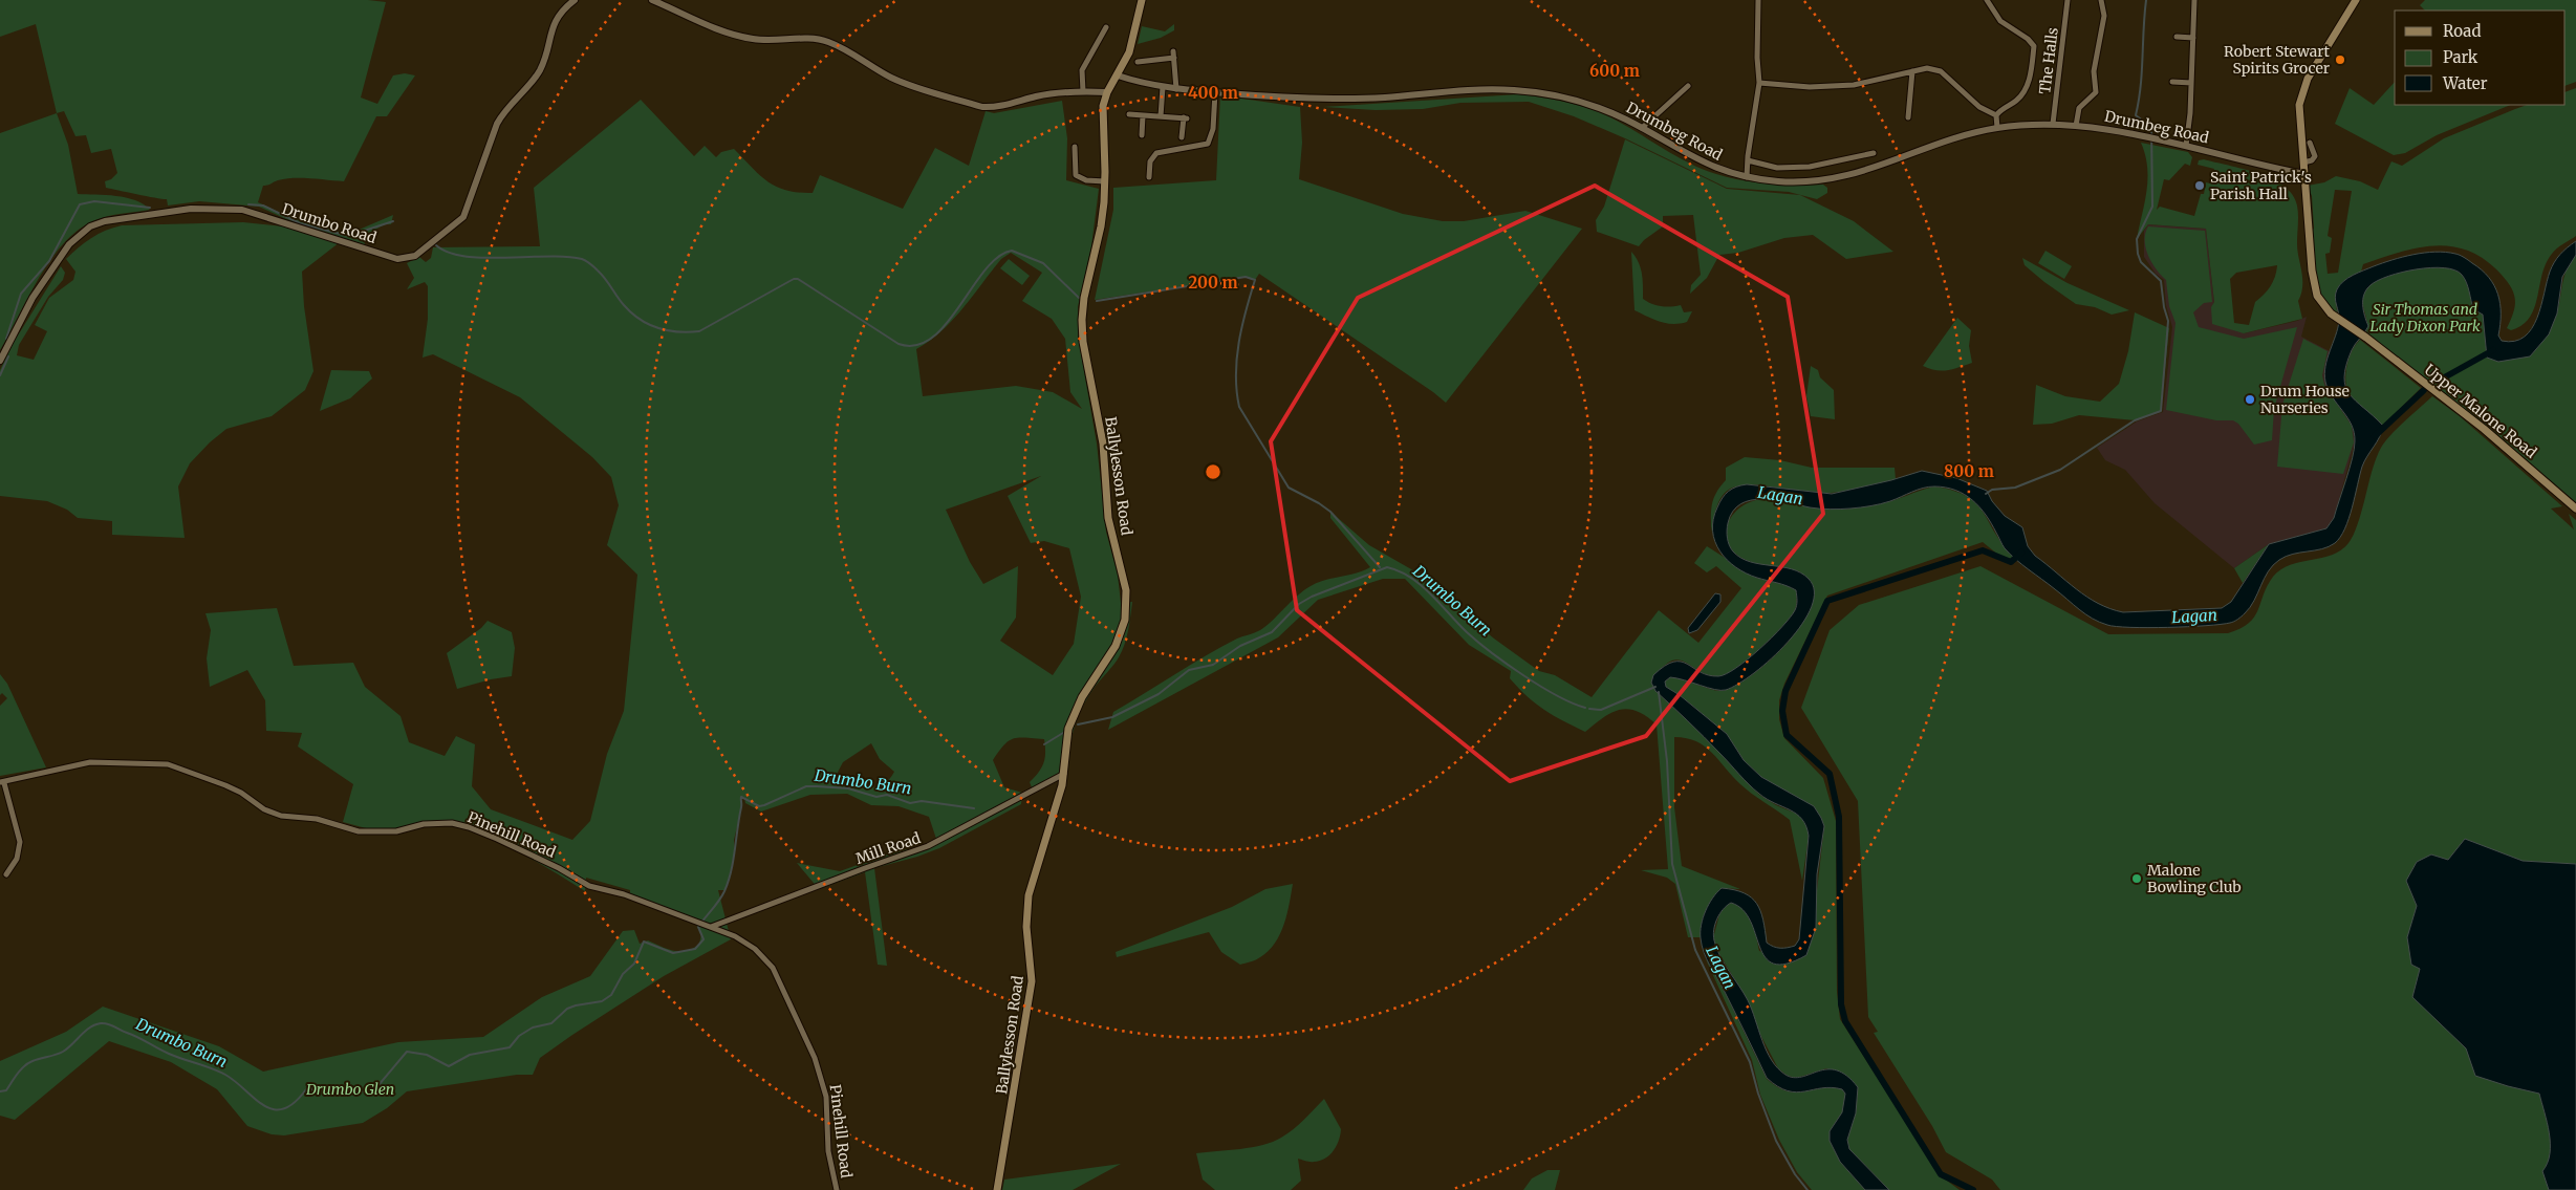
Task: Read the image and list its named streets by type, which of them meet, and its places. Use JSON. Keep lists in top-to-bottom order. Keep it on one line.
{"streets":{"main road":["Upper Malone Road","Ballylesson Road"],"street":["The Halls","Drumbeg Road","Drumbo Road","Pinehill Road","Mill Road"]},"crossings":[["The Halls","Drumbeg Road"],["Drumbeg Road","Upper Malone Road"],["Ballylesson Road","Mill Road"],["Pinehill Road","Mill Road"]],"water":["Lagan","Drumbo Burn"],"parks":["Sir Thomas and Lady Dixon Park","Drumbo Glen"],"places":["Robert Stewart Spirits Grocer","Saint Patrick's Parish Hall","Drum House Nurseries","Malone Bowling Club"],"legend":["Road","Park","Water"],"rings":["600 m","400 m","200 m","800 m"]}
